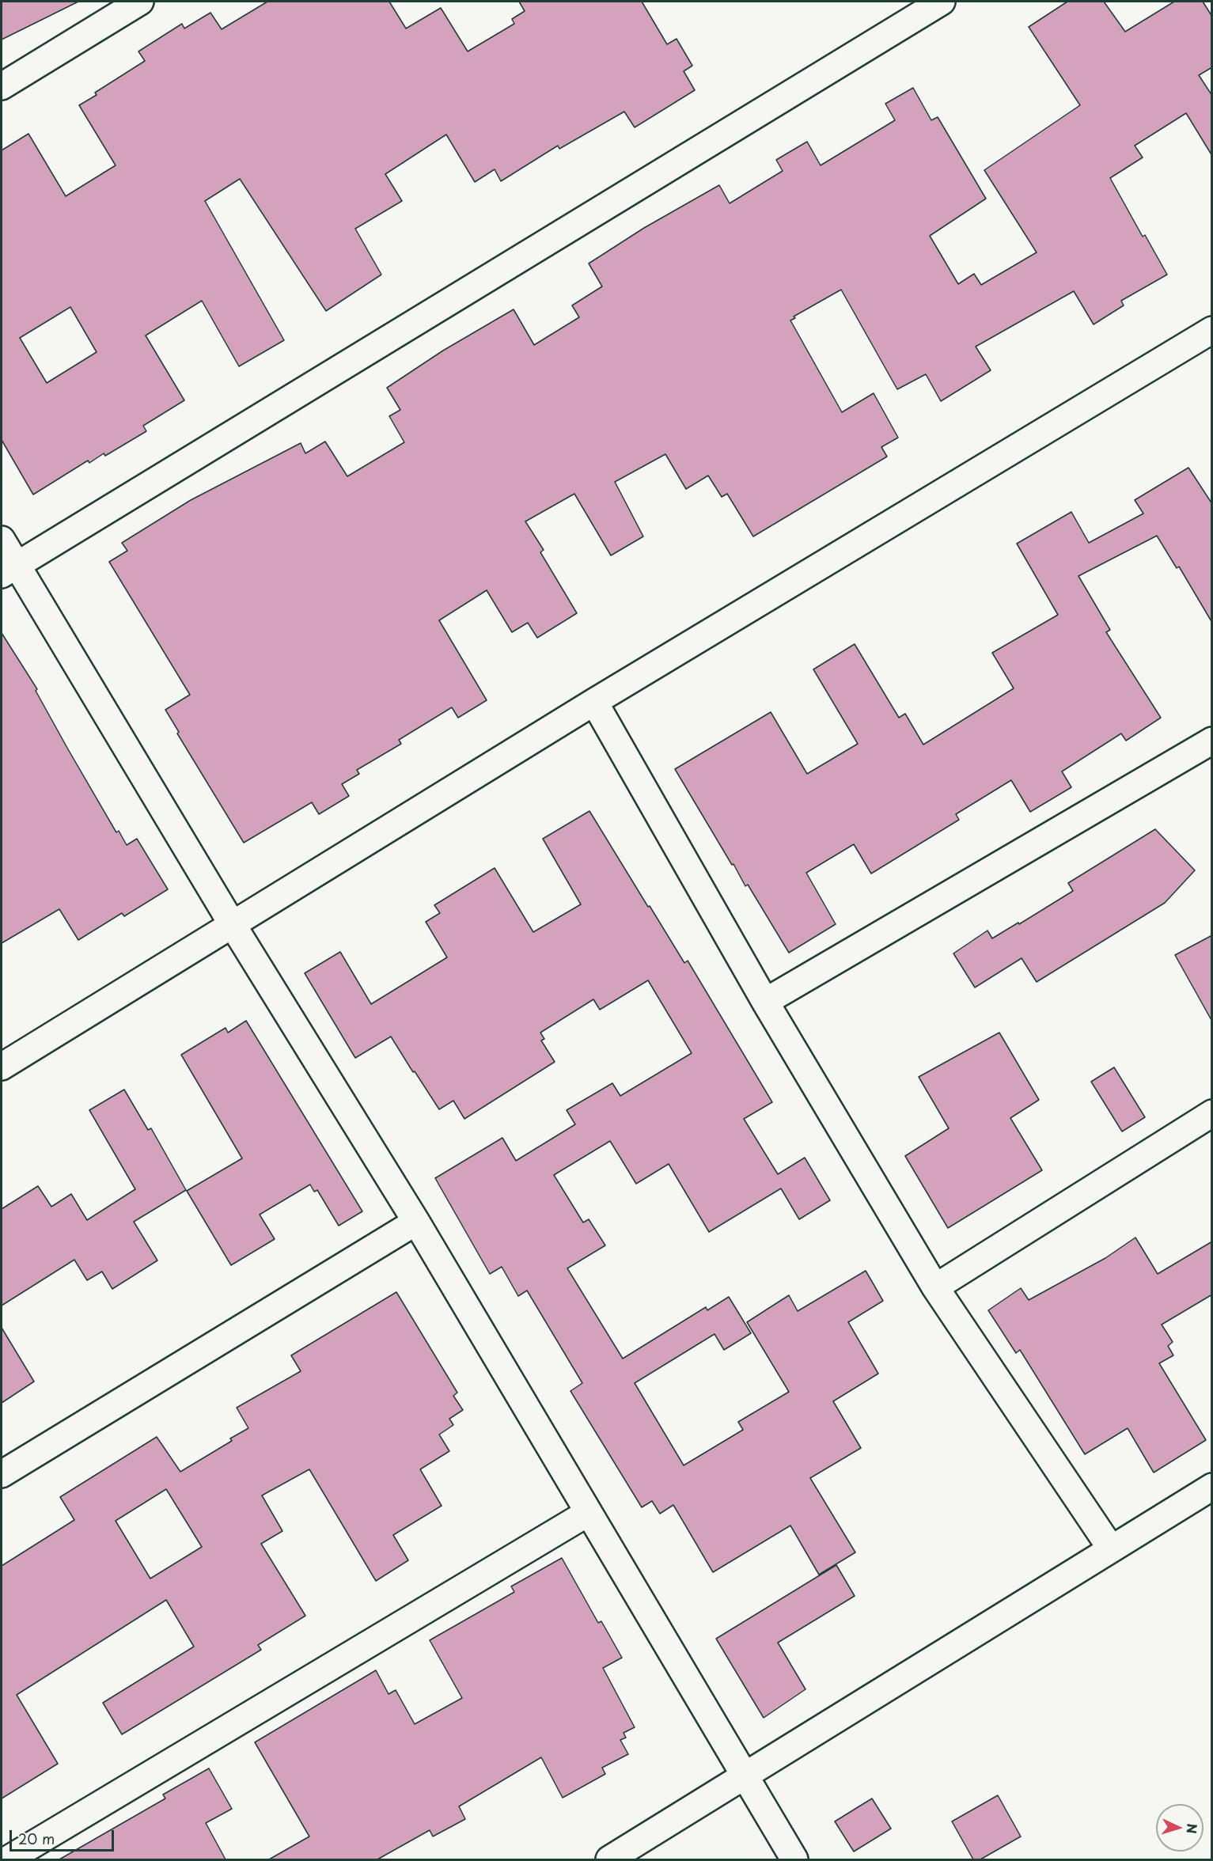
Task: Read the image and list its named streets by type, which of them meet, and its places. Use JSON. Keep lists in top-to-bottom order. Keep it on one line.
{"scale_bar":"20 m","north":"right"}
